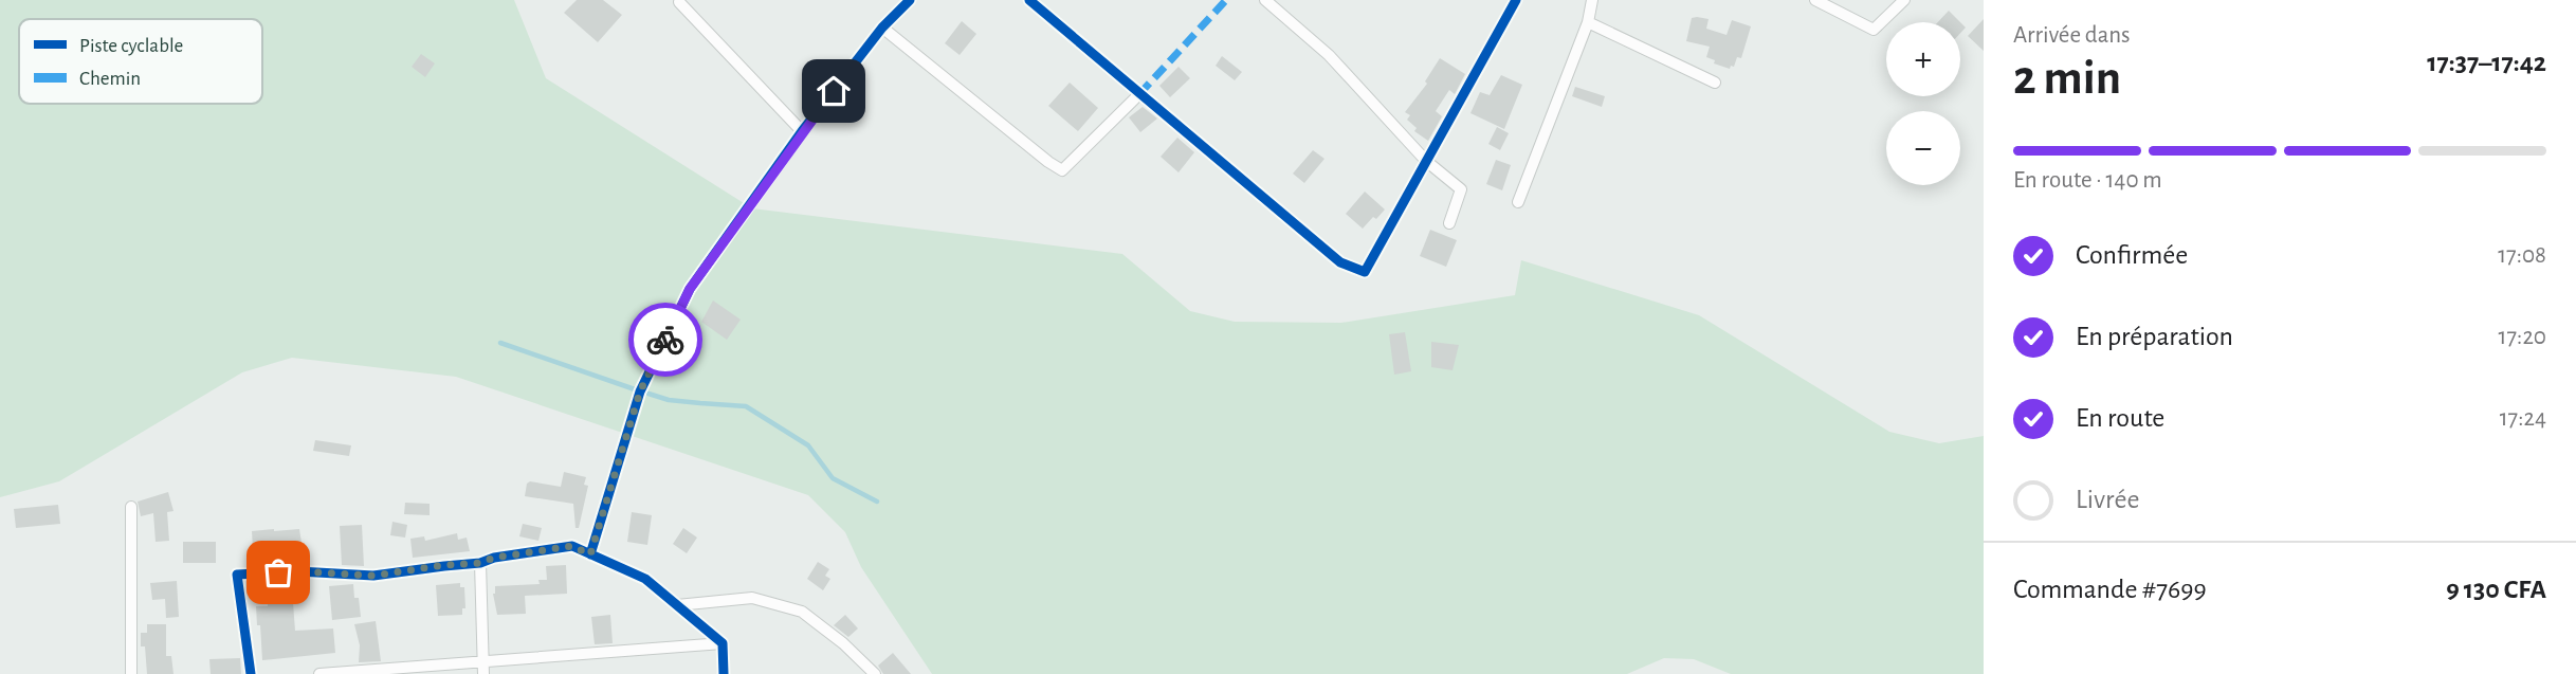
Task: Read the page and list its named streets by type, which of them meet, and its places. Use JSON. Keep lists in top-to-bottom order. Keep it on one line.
{"legend":["Piste cyclable","Chemin"],"page":{"heading":["2 min","Arrivée dans","17:37–17:42"],"panel":["Commande #7699","9 130 CFA"],"map_buttons":["+","−"],"bar":"En route · 140 m","list":[["Confirmée","17:08"],["En préparation","17:20"],["En route","17:24"],"Livrée"]}}
